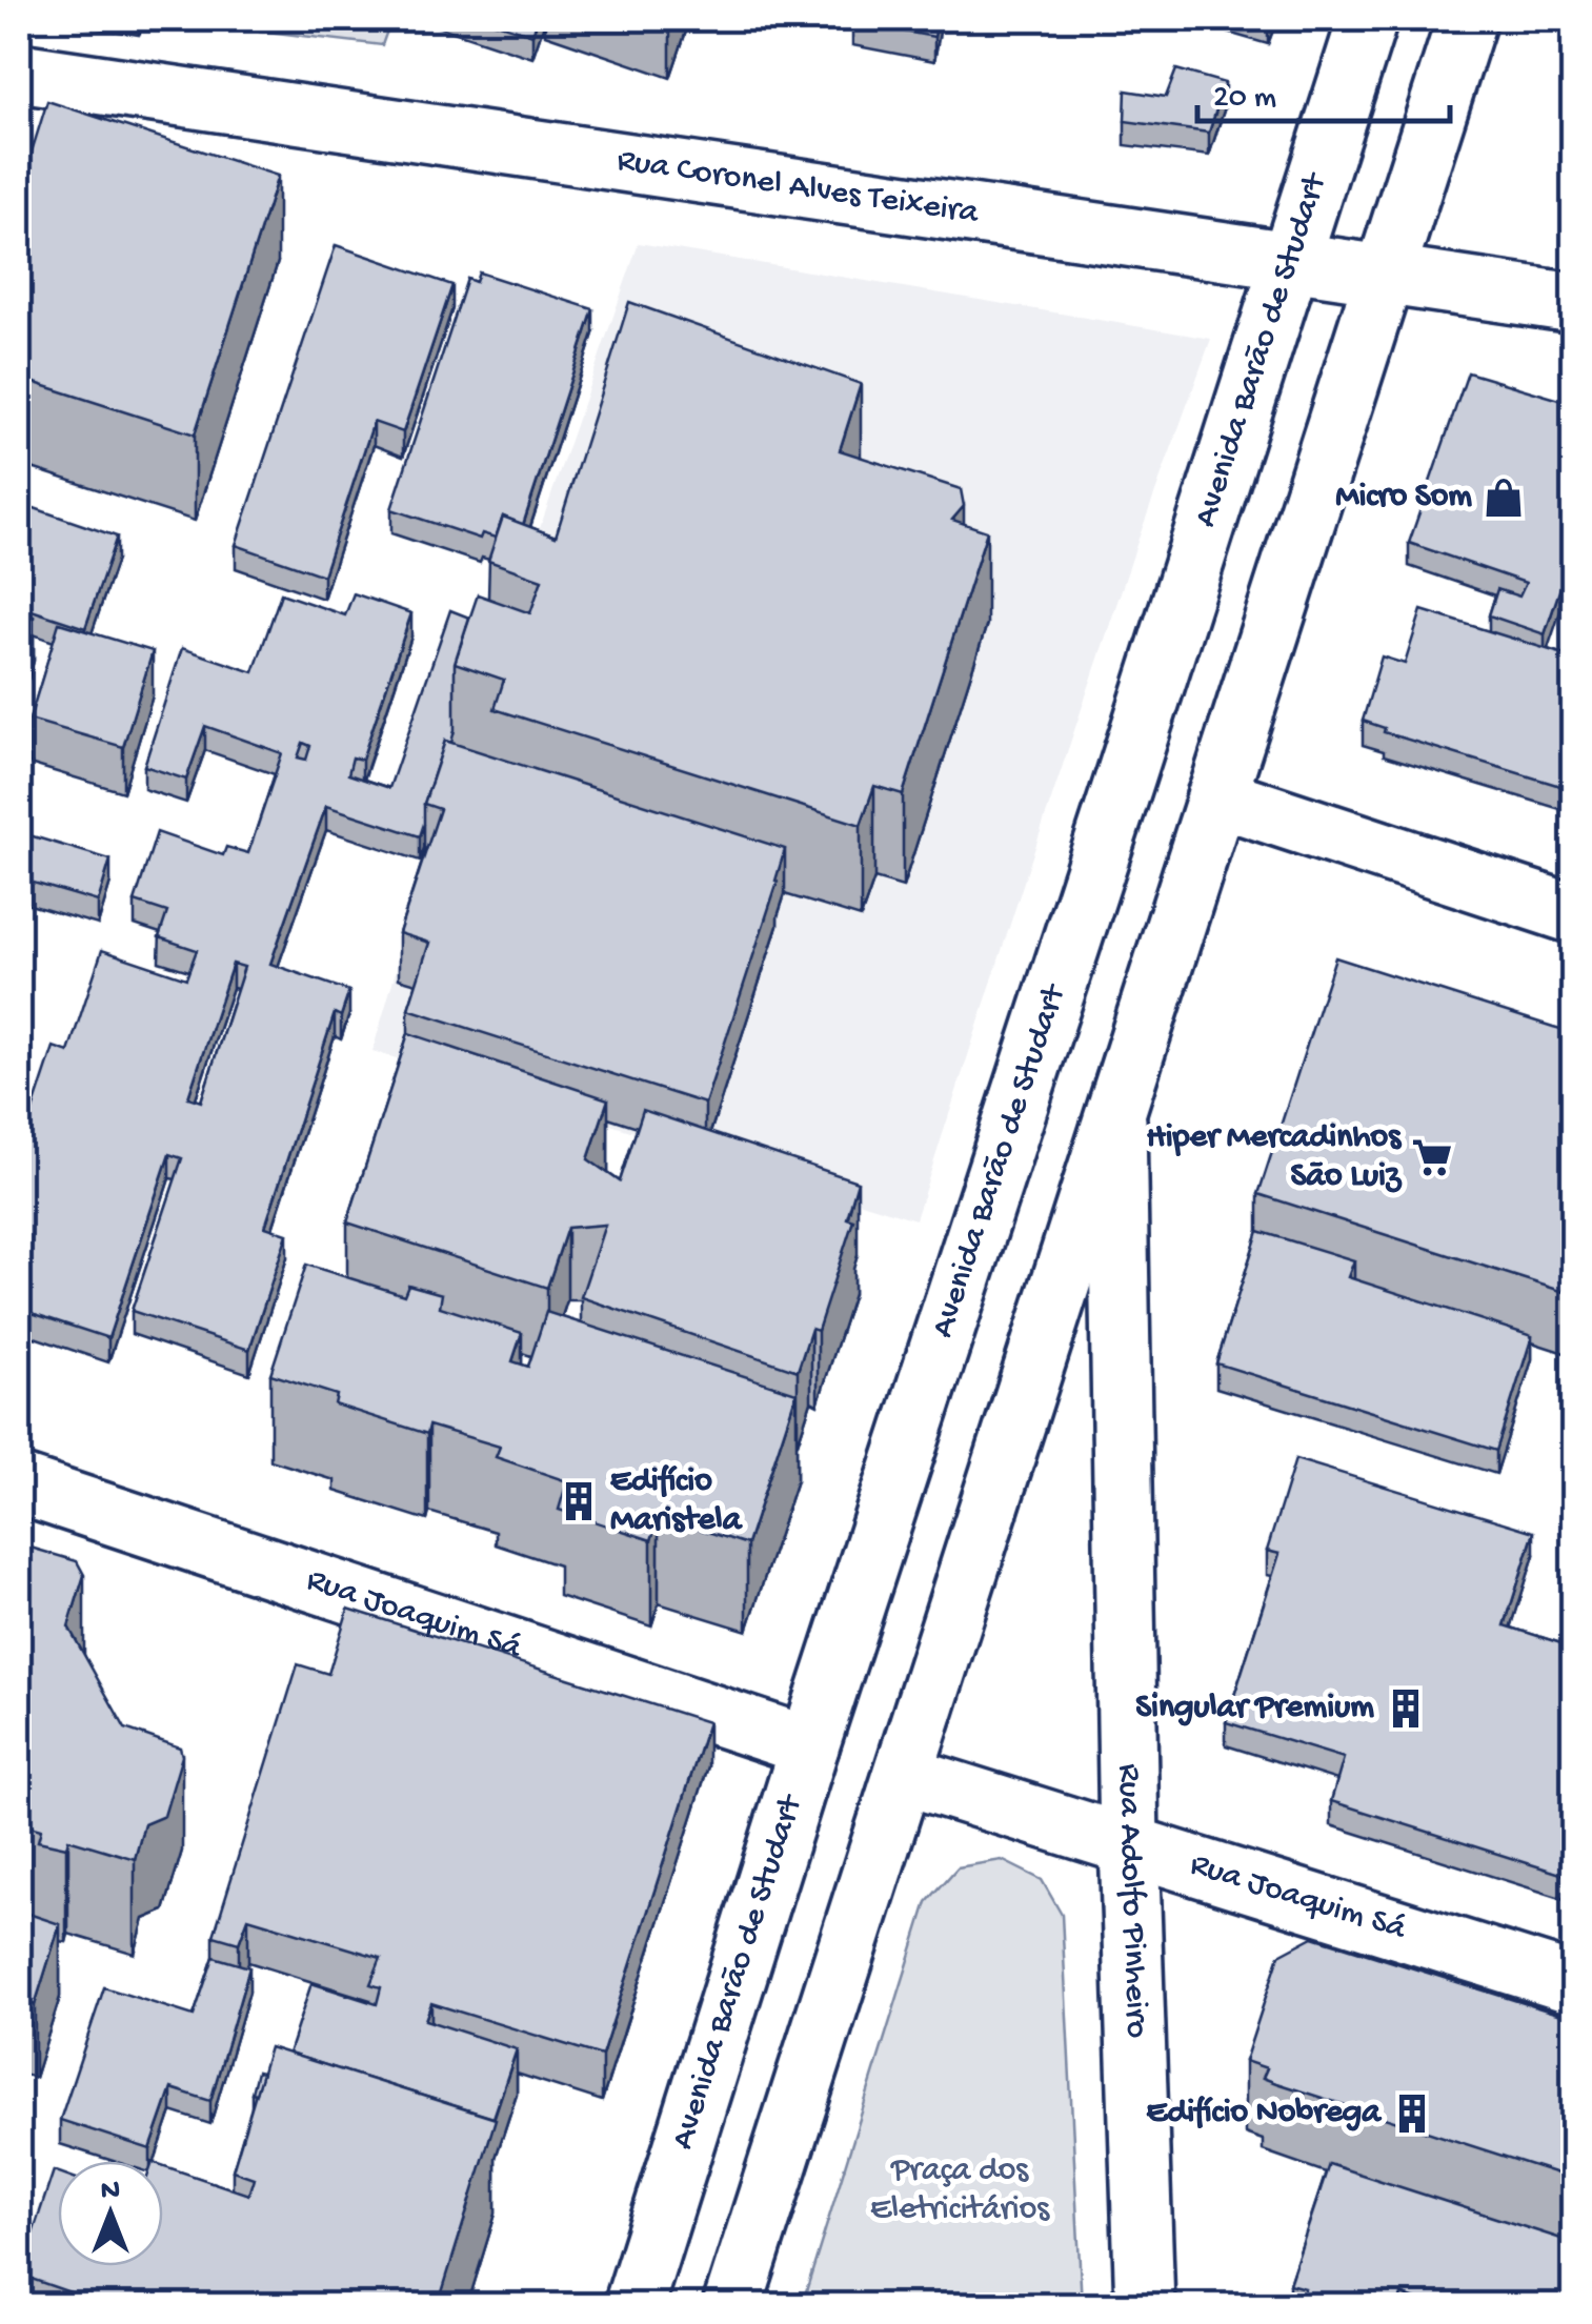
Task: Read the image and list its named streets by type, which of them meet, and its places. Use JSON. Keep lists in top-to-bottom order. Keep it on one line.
{"streets":{"main road":["Rua Coronel Alves Teixeira","Avenida Barão de Studart","Rua Joaquim Sá","Rua Adolfo Pinheiro"]},"crossings":[["Rua Coronel Alves Teixeira","Avenida Barão de Studart"],["Avenida Barão de Studart","Rua Joaquim Sá"],["Rua Joaquim Sá","Rua Adolfo Pinheiro"]],"parks":["Praça dos Eletricitários"],"places":{"shop":["Micro Som"],"supermarket":["Hiper Mercadinhos São Luiz"],"building":["Edifício Maristela","Singular Premium","Edifício Nobrega"]},"scale_bar":"20 m","north":"top"}
